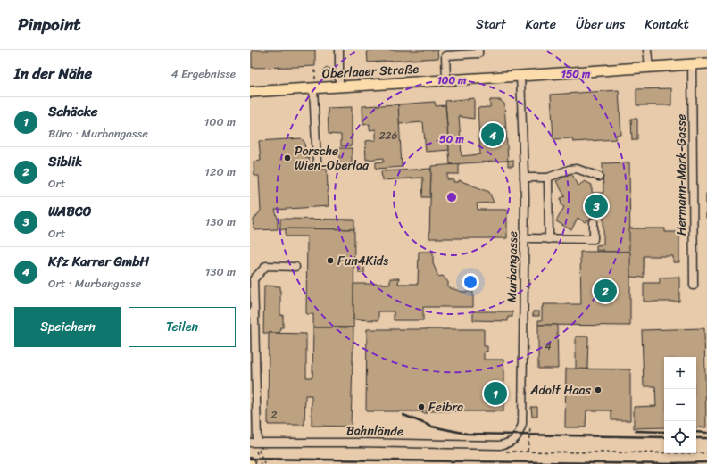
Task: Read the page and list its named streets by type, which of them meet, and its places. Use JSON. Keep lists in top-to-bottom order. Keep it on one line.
{"streets":{"main road":["Oberlaaer Straße"],"street":["Hermann-Mark-Gasse","Murbangasse","Bahnlände"]},"crossings":[["Oberlaaer Straße","Hermann-Mark-Gasse"],["Oberlaaer Straße","Murbangasse"],["Murbangasse","Bahnlände"]],"places":["Porsche Wien-Oberlaa","Fun4Kids","Adolf Haas","Feibra"],"house_numbers":["226","4","2"],"page":{"header":"Pinpoint","nav":["Start","Karte","Über uns","Kontakt"],"heading":["In der Nähe","4 Ergebnisse"],"list":[{"mark":"1","name":"Schäcke","note":"Büro · Murbangasse","value":"100 m"},{"mark":"2","name":"Siblik","note":"Ort","value":"120 m"},{"mark":"3","name":"WABCO","note":"Ort","value":"130 m"},{"mark":"4","name":"Kfz Karrer GmbH","note":"Ort · Murbangasse","value":"130 m"}],"pins":["4","3","2","1"],"buttons":["Speichern","Teilen"],"map_buttons":["+","−"]},"rings":["150 m","100 m","50 m"]}
